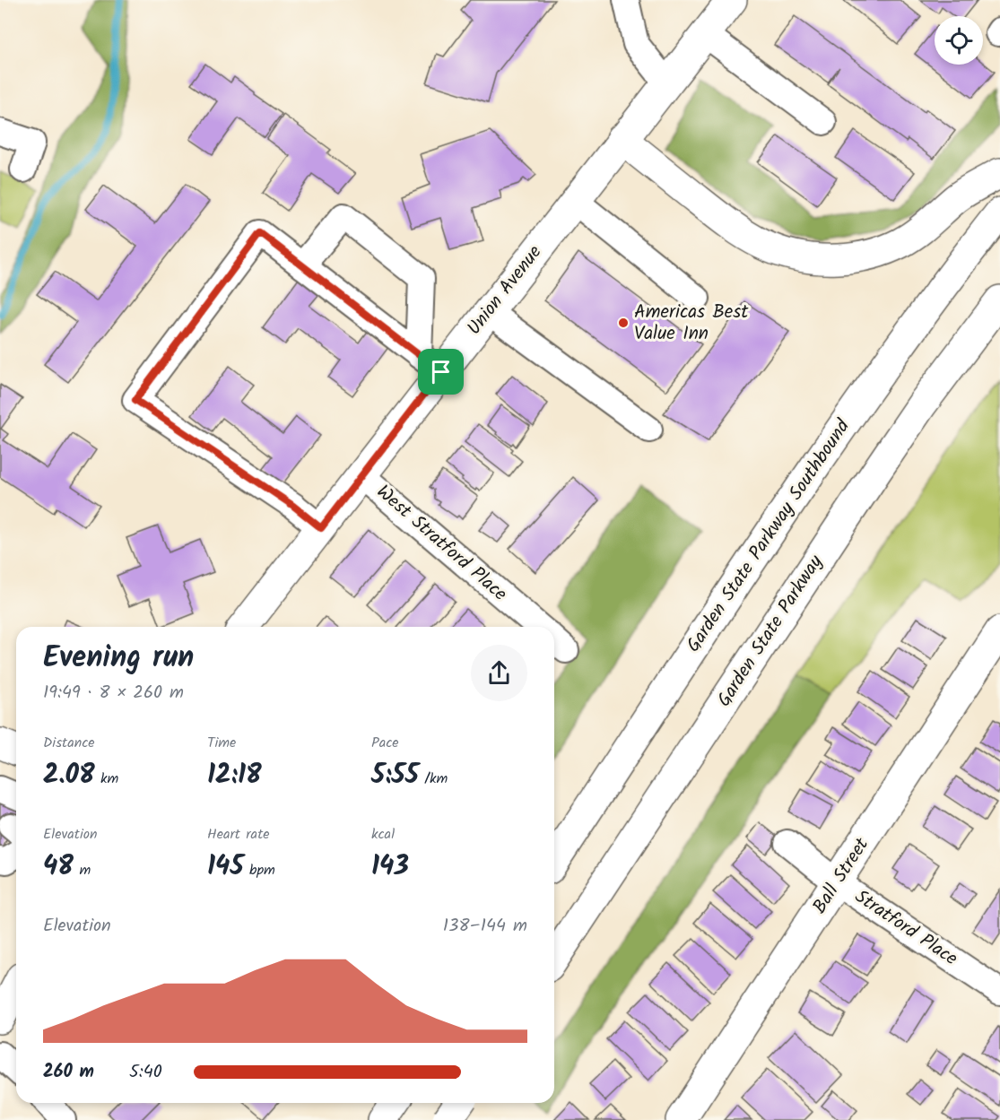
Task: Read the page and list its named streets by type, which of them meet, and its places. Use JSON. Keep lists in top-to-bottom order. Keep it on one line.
{"streets":{"main road":["Union Avenue","Garden State Parkway Southbound","Garden State Parkway","Ball Street"],"street":["West Stratford Place","Stratford Place"]},"crossings":[["Union Avenue","West Stratford Place"],["Ball Street","Stratford Place"]],"places":["Americas Best Value Inn"],"page":{"heading":["Evening run","19:49 · 8 × 260 m"],"stats":[["Distance","2.08 km"],["Time","12:18"],["Pace","5:55 /km"],["Elevation","48 m"],["Heart rate","145 bpm"],["kcal","143"]],"chart":["Elevation","138–144 m"],"list":[{"name":"260 m","note":"5:40"}]}}
